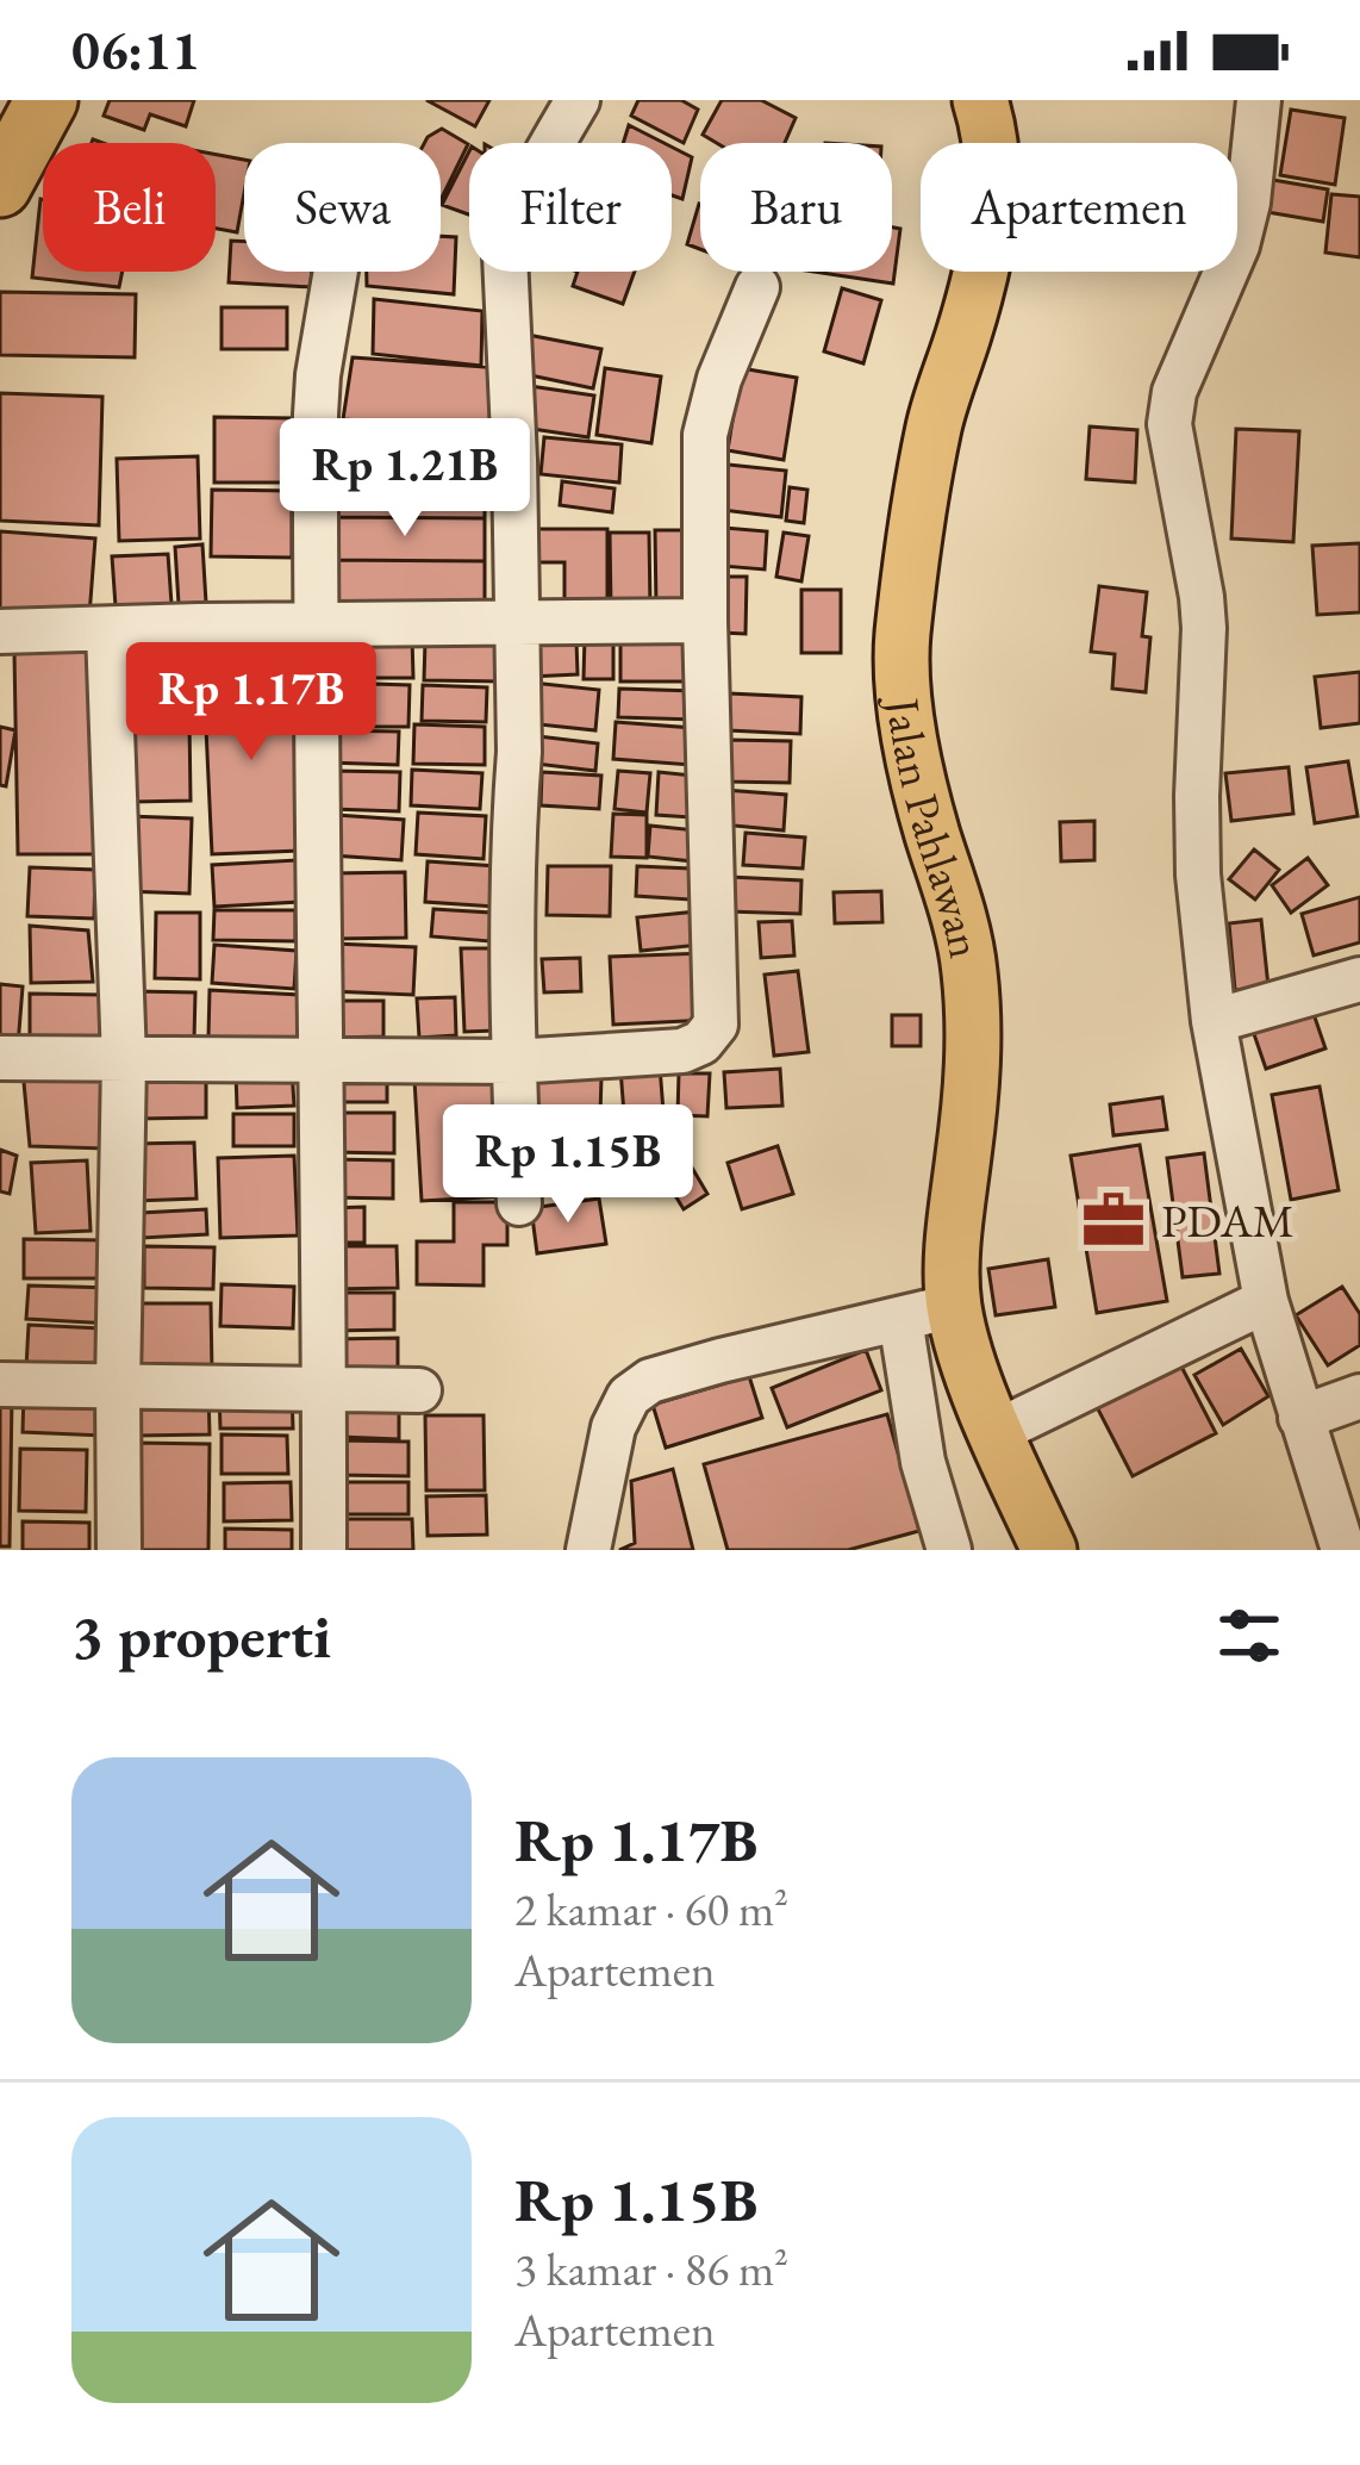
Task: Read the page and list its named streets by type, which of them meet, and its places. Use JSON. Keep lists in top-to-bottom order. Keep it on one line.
{"streets":{"main road":["Jalan Pahlawan"]},"places":{"office":["PDAM"]},"page":{"status":"06:11","chip":["Beli","Sewa","Filter","Baru","Apartemen"],"price":["Rp 1.21B","Rp 1.17B","Rp 1.15B"],"heading":"3 properti","list":[{"name":"Rp 1.17B","note":"2 kamar · 60 m² · Apartemen"},{"name":"Rp 1.15B","note":"3 kamar · 86 m² · Apartemen"}]}}
